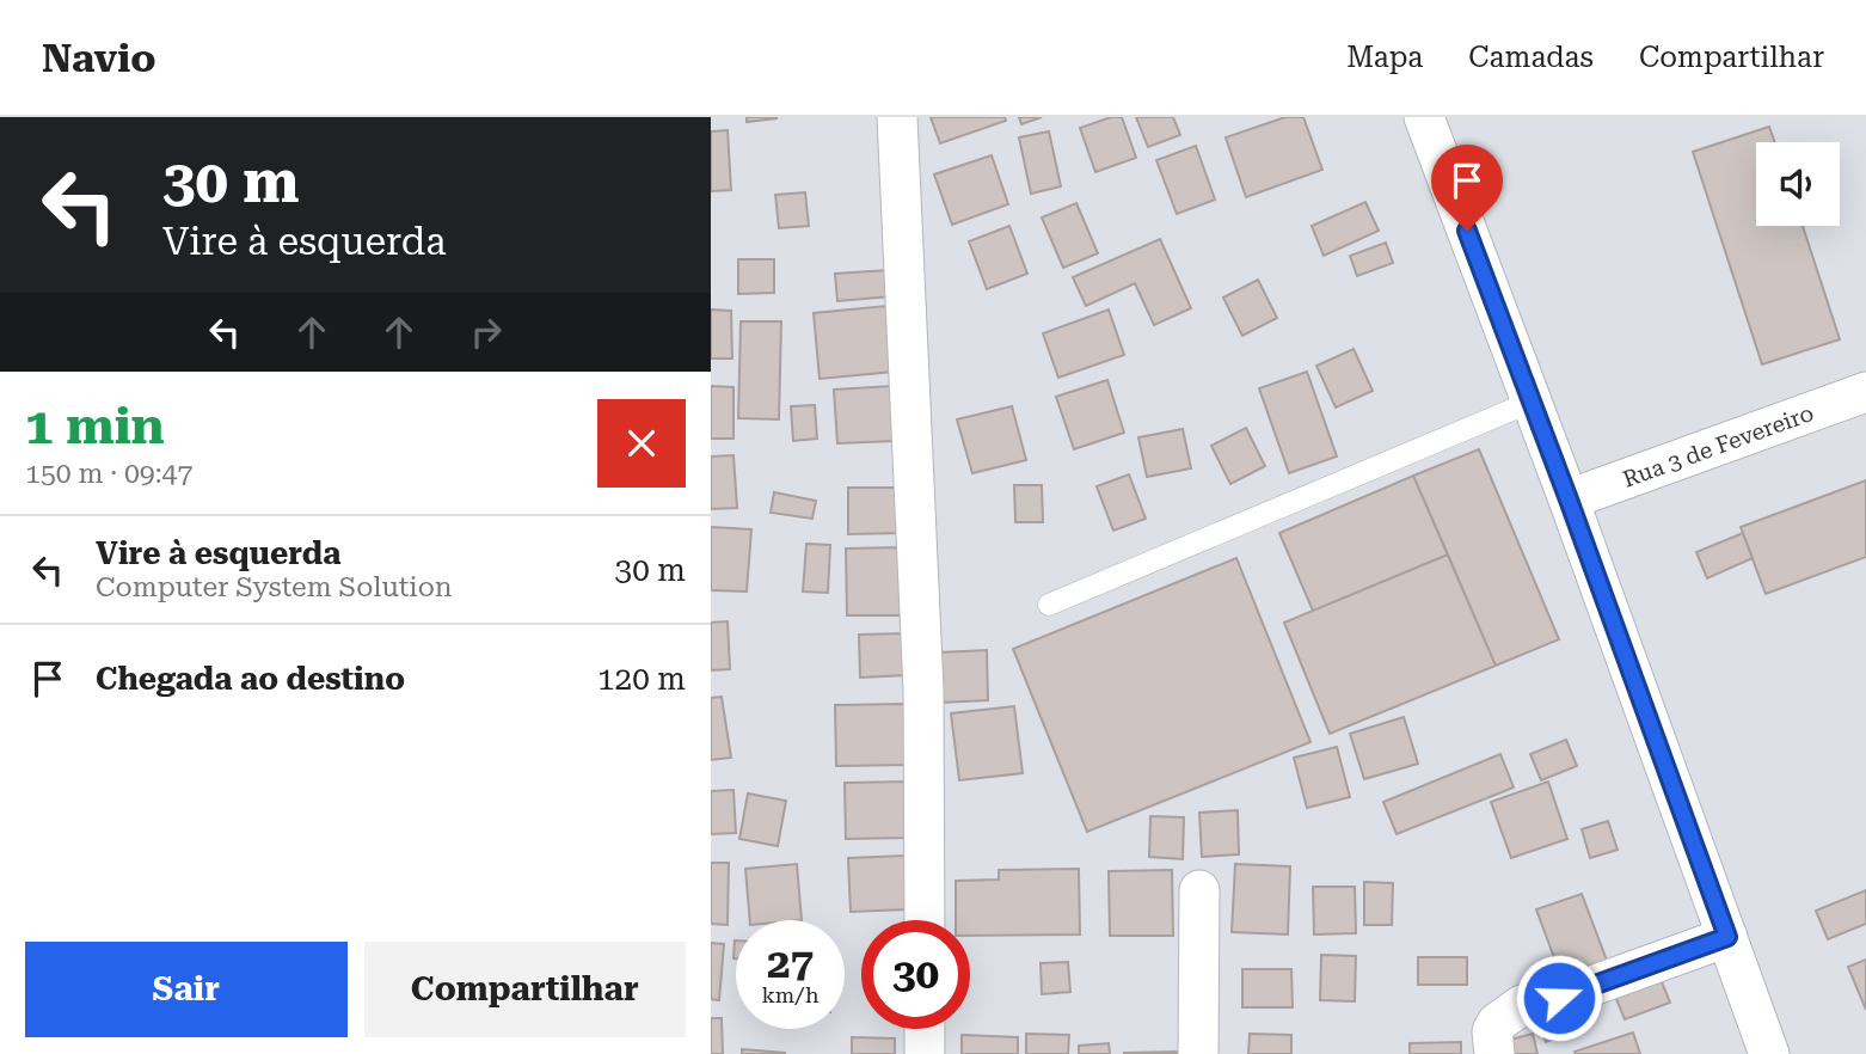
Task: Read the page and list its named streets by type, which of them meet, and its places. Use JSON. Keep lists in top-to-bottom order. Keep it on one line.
{"streets":{"street":["Rua 3 de Fevereiro"]},"page":{"header":"Navio","nav":["Mapa","Camadas","Compartilhar"],"turn":["30 m","Vire à esquerda"],"heading":["1 min","150 m · 09:47"],"list":[{"name":"Vire à esquerda","note":"Computer System Solution","value":"30 m"},{"name":"Chegada ao destino","value":"120 m"}],"speed":"27 km/h","limit":"30","buttons":["Sair","Compartilhar"]}}
